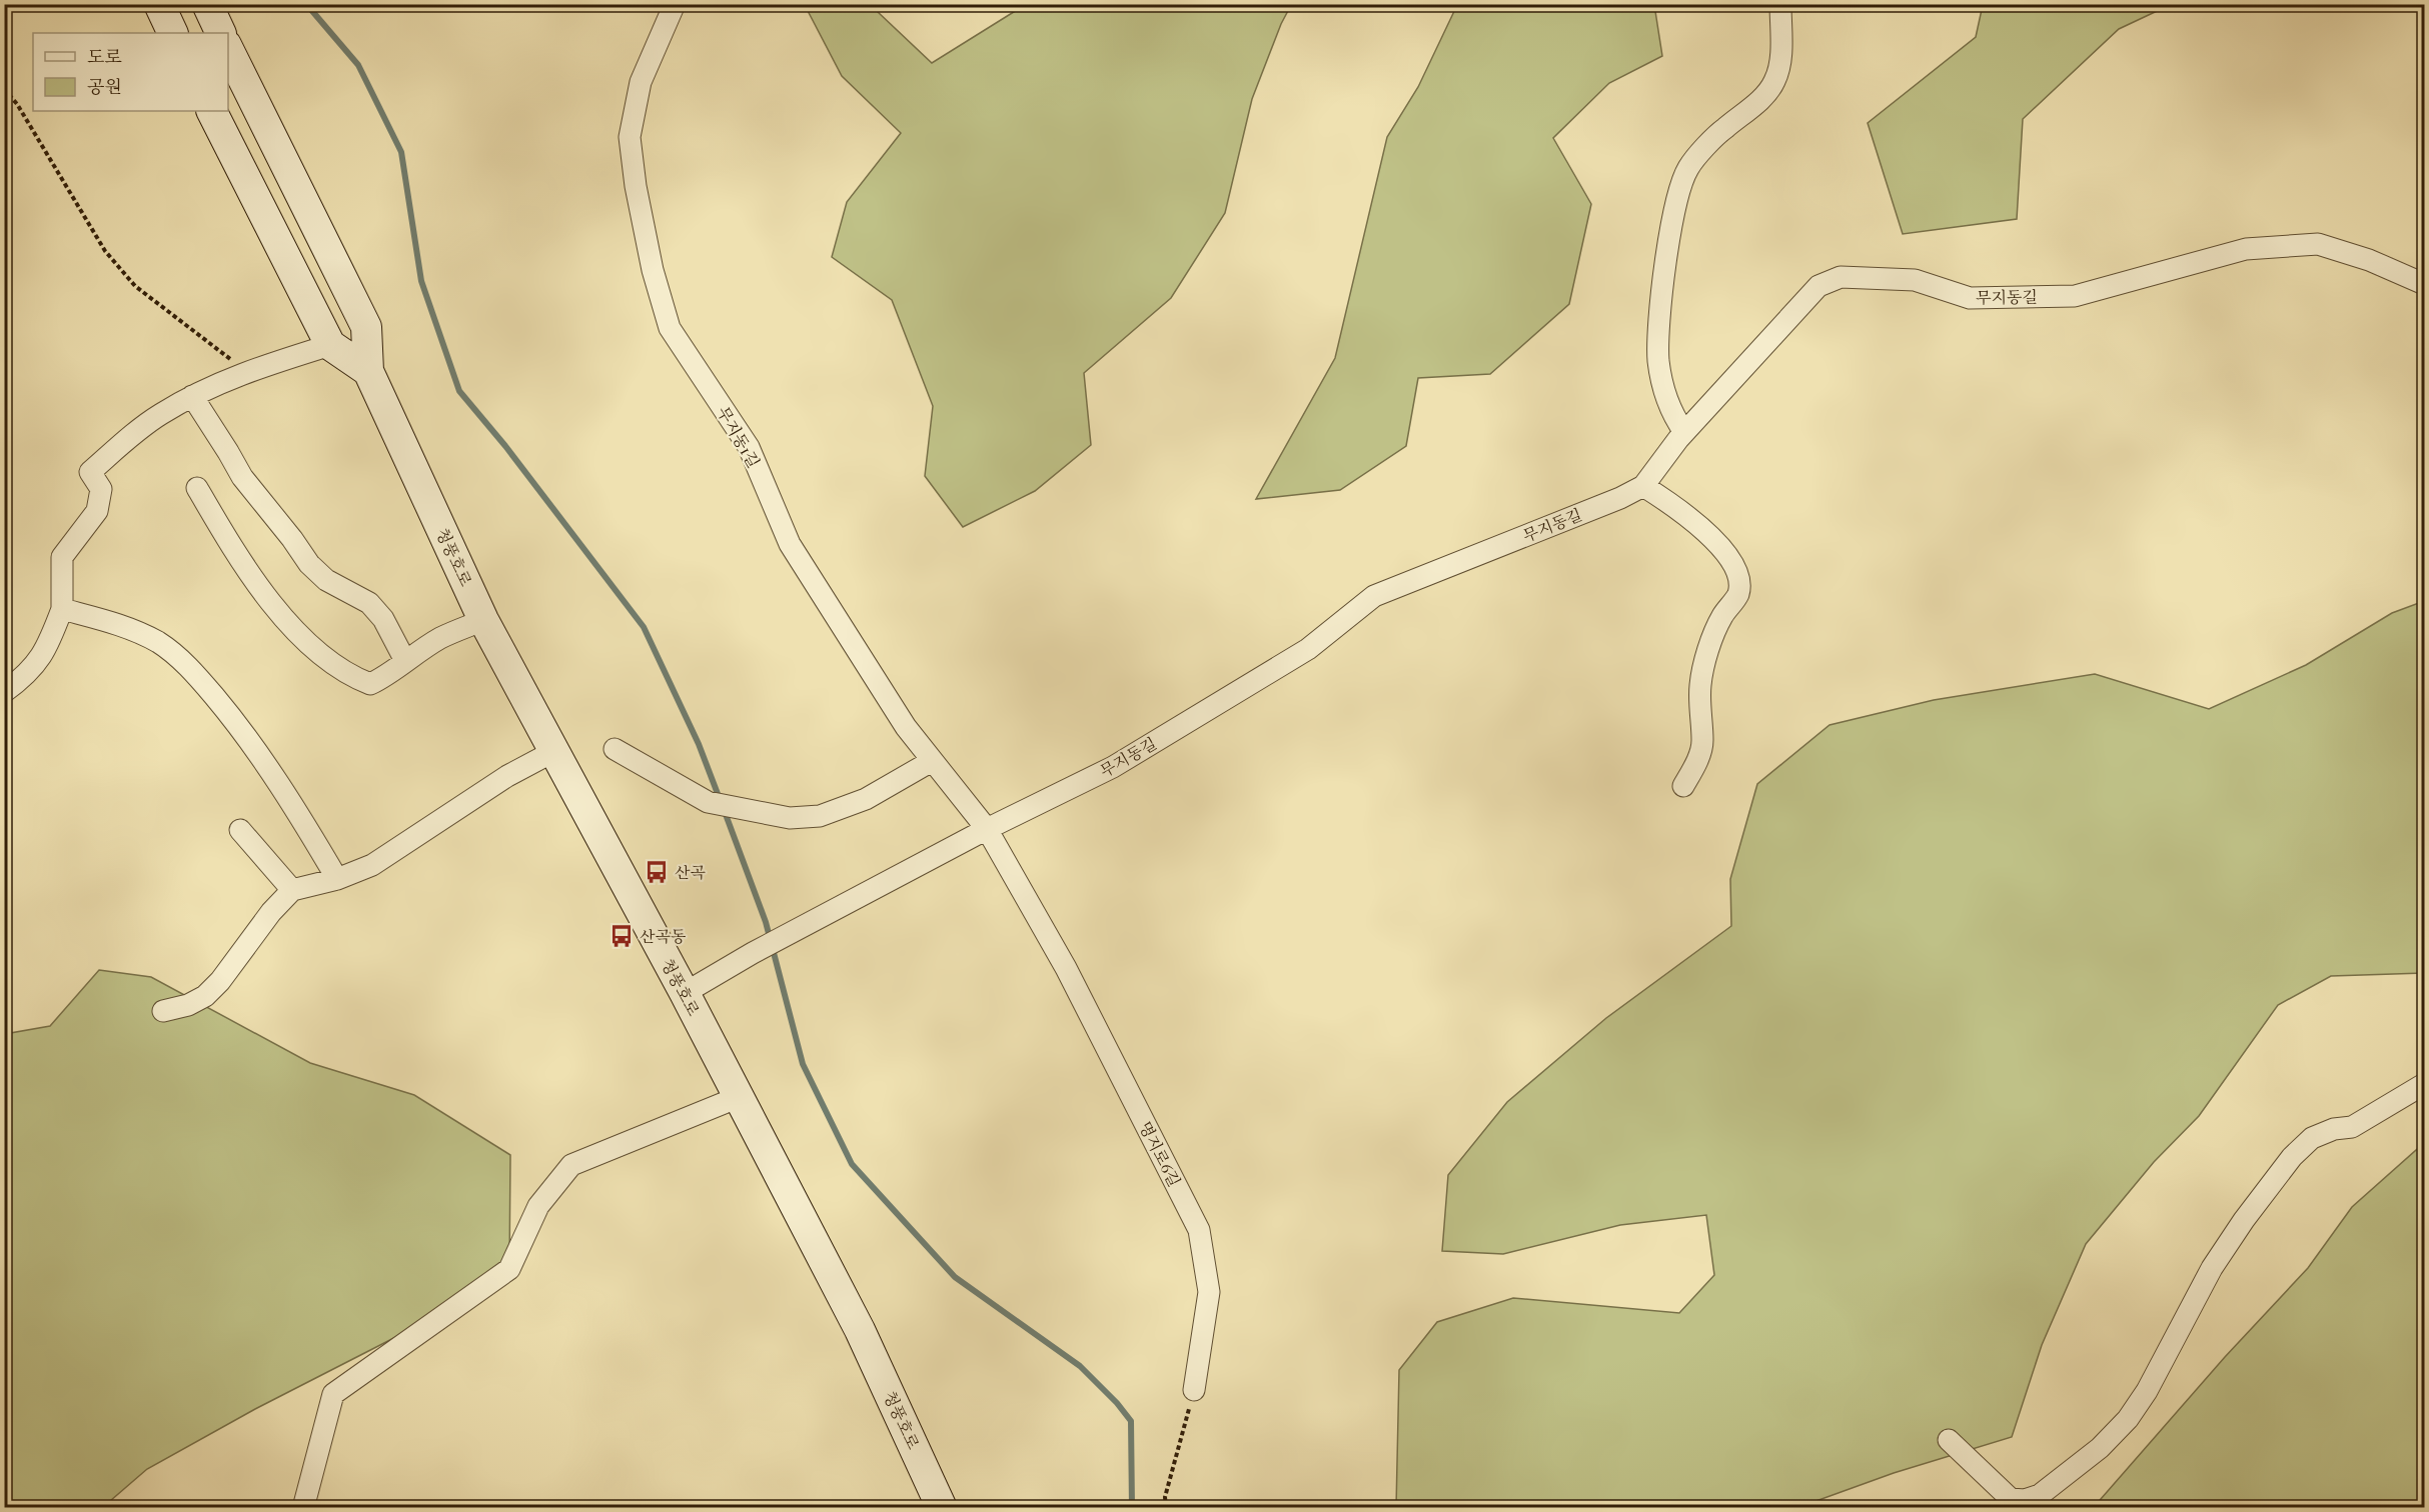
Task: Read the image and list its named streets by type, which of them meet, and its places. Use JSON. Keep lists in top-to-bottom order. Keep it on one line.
{"streets":{"main road":["청풍호로"],"street":["무지동길","무지동1길","명지로6길"]},"crossings":[["무지동길","무지동1길"],["무지동길","청풍호로"],["무지동길","명지로6길"],["무지동1길","명지로6길"]],"places":{"bus stop":["산곡","산곡동"]},"legend":["도로","공원"]}
